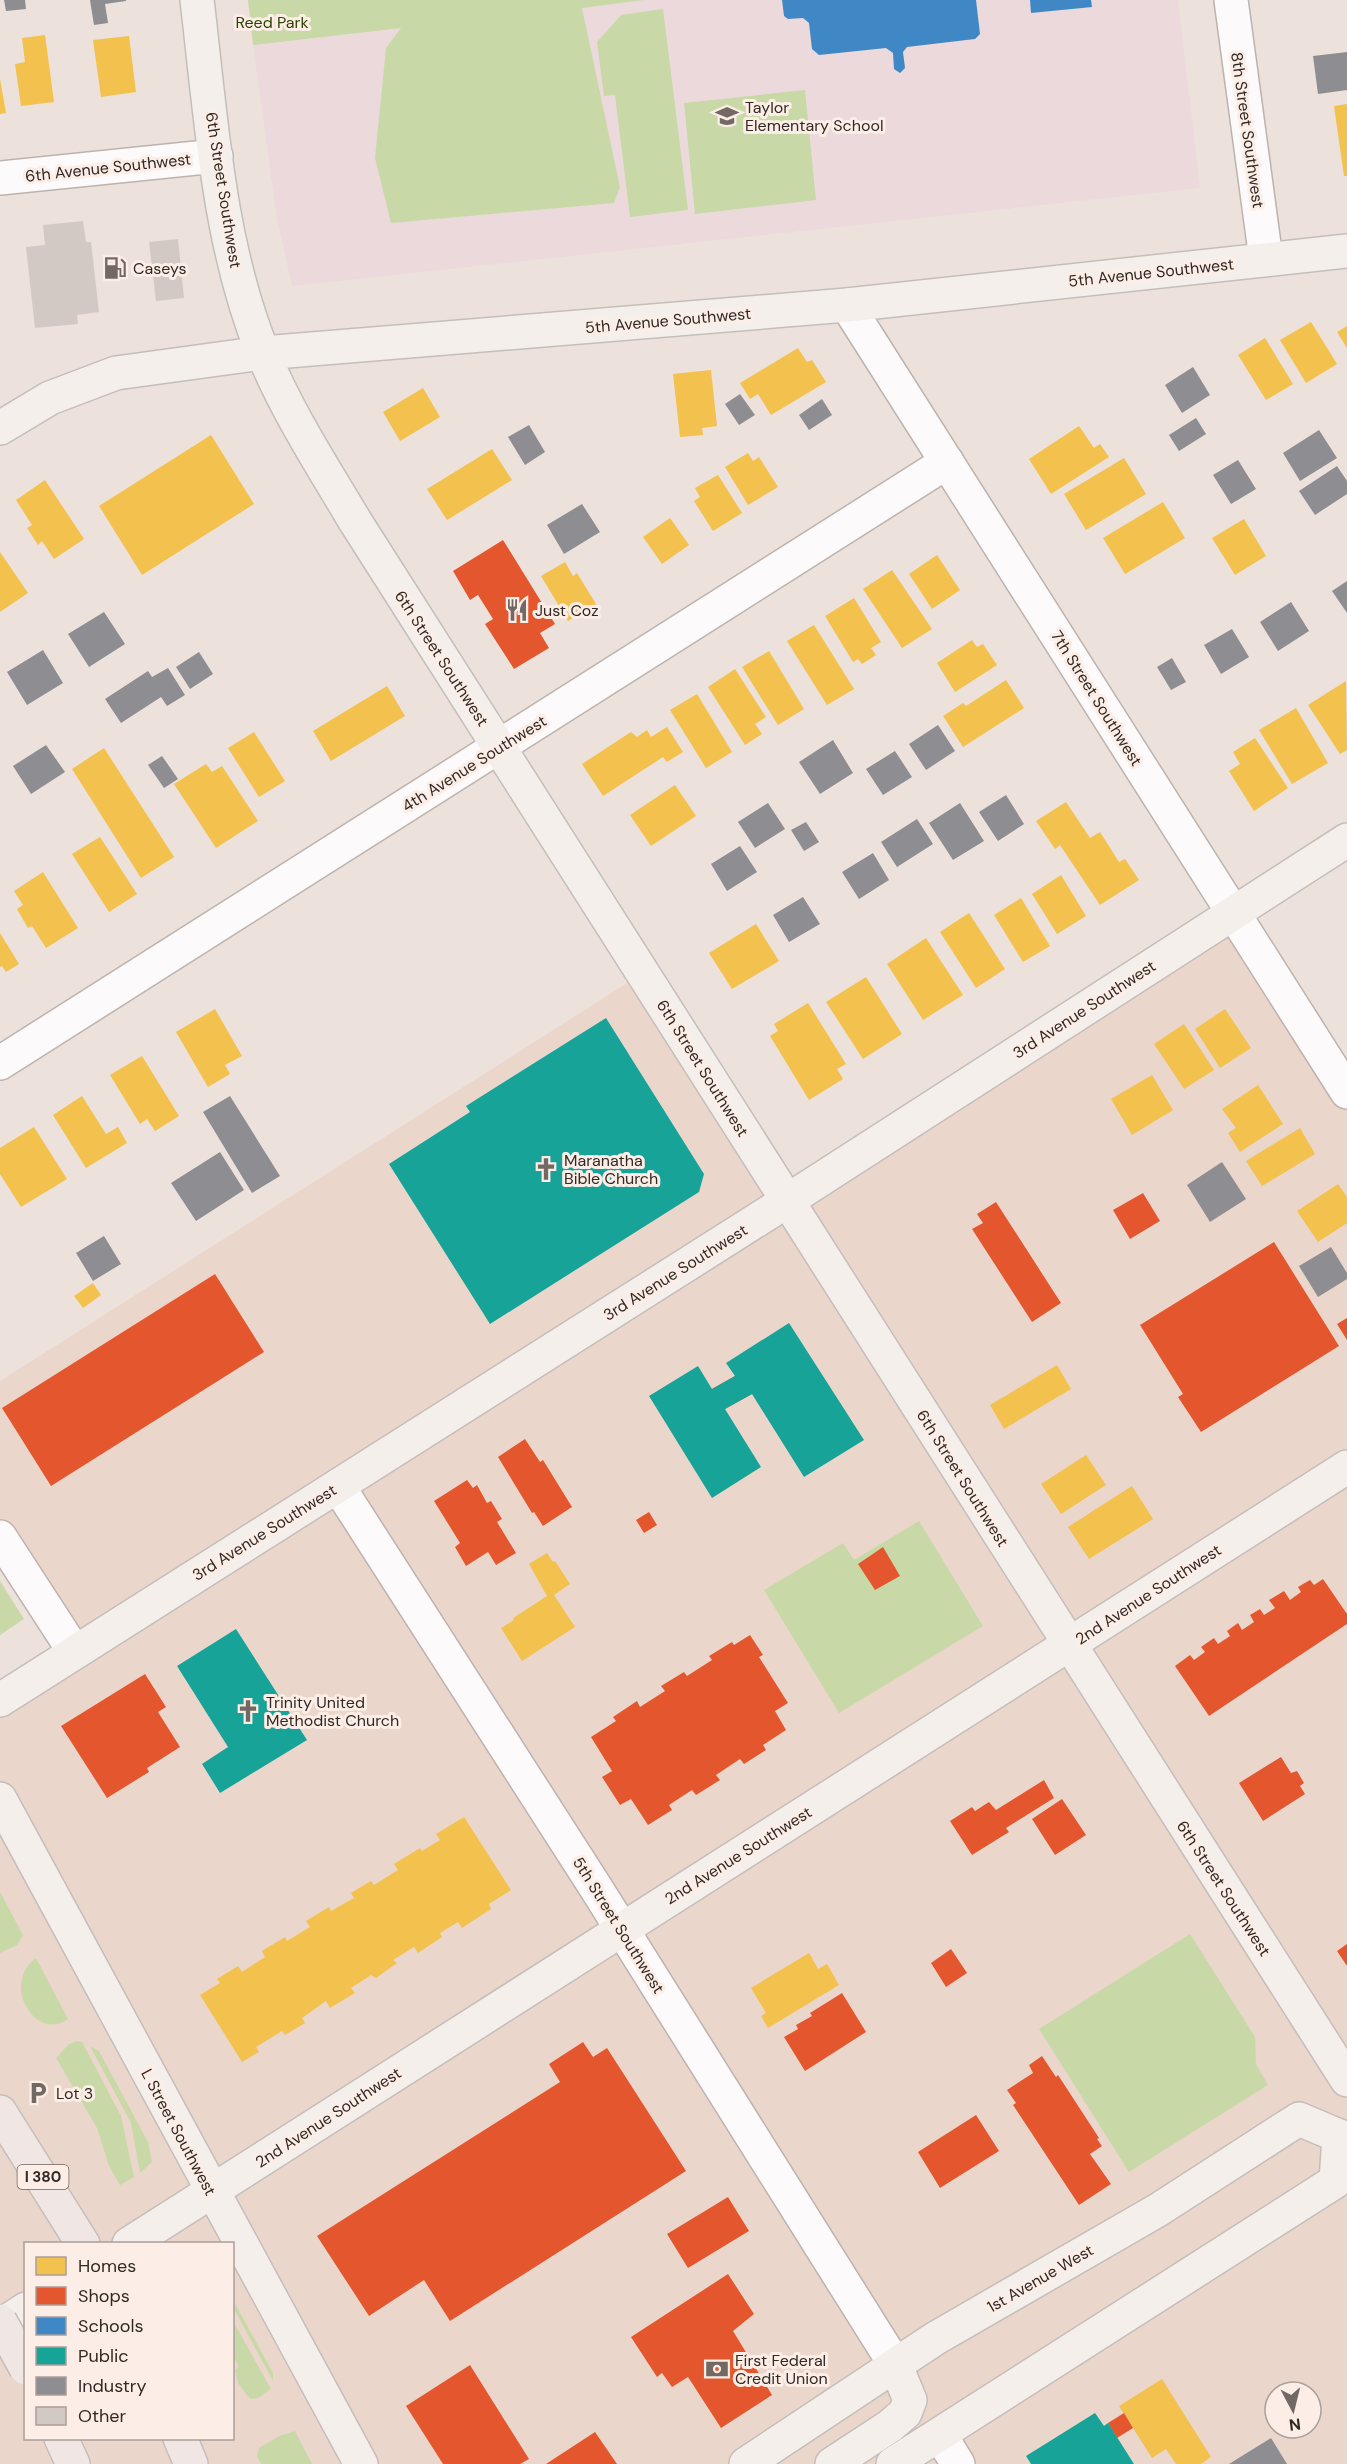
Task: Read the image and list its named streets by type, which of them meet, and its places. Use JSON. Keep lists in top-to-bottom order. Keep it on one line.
{"streets":{"highway":["I 380"],"main road":["6th Street Southwest","5th Avenue Southwest","3rd Avenue Southwest","2nd Avenue Southwest","L Street Southwest","1st Avenue West"],"street":["8th Street Southwest","6th Avenue Southwest","7th Street Southwest","4th Avenue Southwest","5th Street Southwest"]},"crossings":[["8th Street Southwest","5th Avenue Southwest"],["6th Avenue Southwest","6th Street Southwest"],["6th Street Southwest","5th Avenue Southwest"],["6th Street Southwest","4th Avenue Southwest"],["6th Street Southwest","3rd Avenue Southwest"],["6th Street Southwest","2nd Avenue Southwest"],["5th Avenue Southwest","7th Street Southwest"],["7th Street Southwest","4th Avenue Southwest"],["7th Street Southwest","3rd Avenue Southwest"],["3rd Avenue Southwest","5th Street Southwest"],["2nd Avenue Southwest","5th Street Southwest"],["2nd Avenue Southwest","L Street Southwest"],["5th Street Southwest","1st Avenue West"]],"parks":["Reed Park"],"places":{"school or university":["Taylor Elementary School"],"fuel station":["Caseys"],"restaurant":["Just Coz"],"church":["Maranatha Bible Church","Trinity United Methodist Church"],"parking":["Lot 3"],"bank":["First Federal Credit Union"]},"legend":["Homes","Shops","Schools","Public","Industry","Other"],"north":"bottom"}
